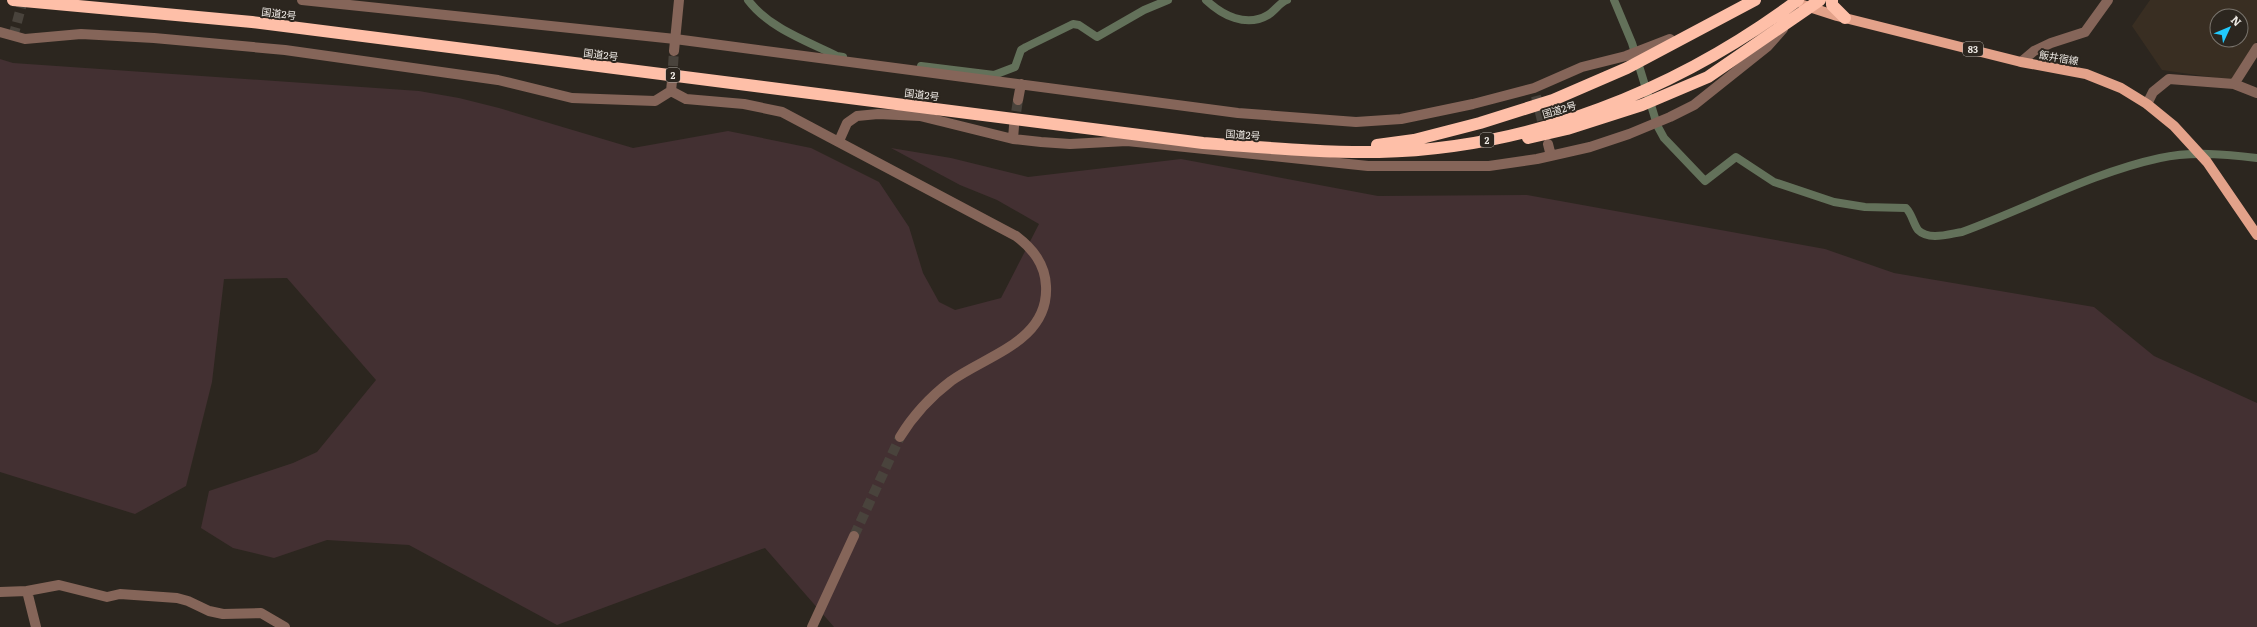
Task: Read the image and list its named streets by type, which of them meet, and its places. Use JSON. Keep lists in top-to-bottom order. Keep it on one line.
{"streets":{"highway":["国道2号","2"],"main road":["83","飯井宿線"]},"crossings":[["国道2号","飯井宿線"]],"north":"top right"}
